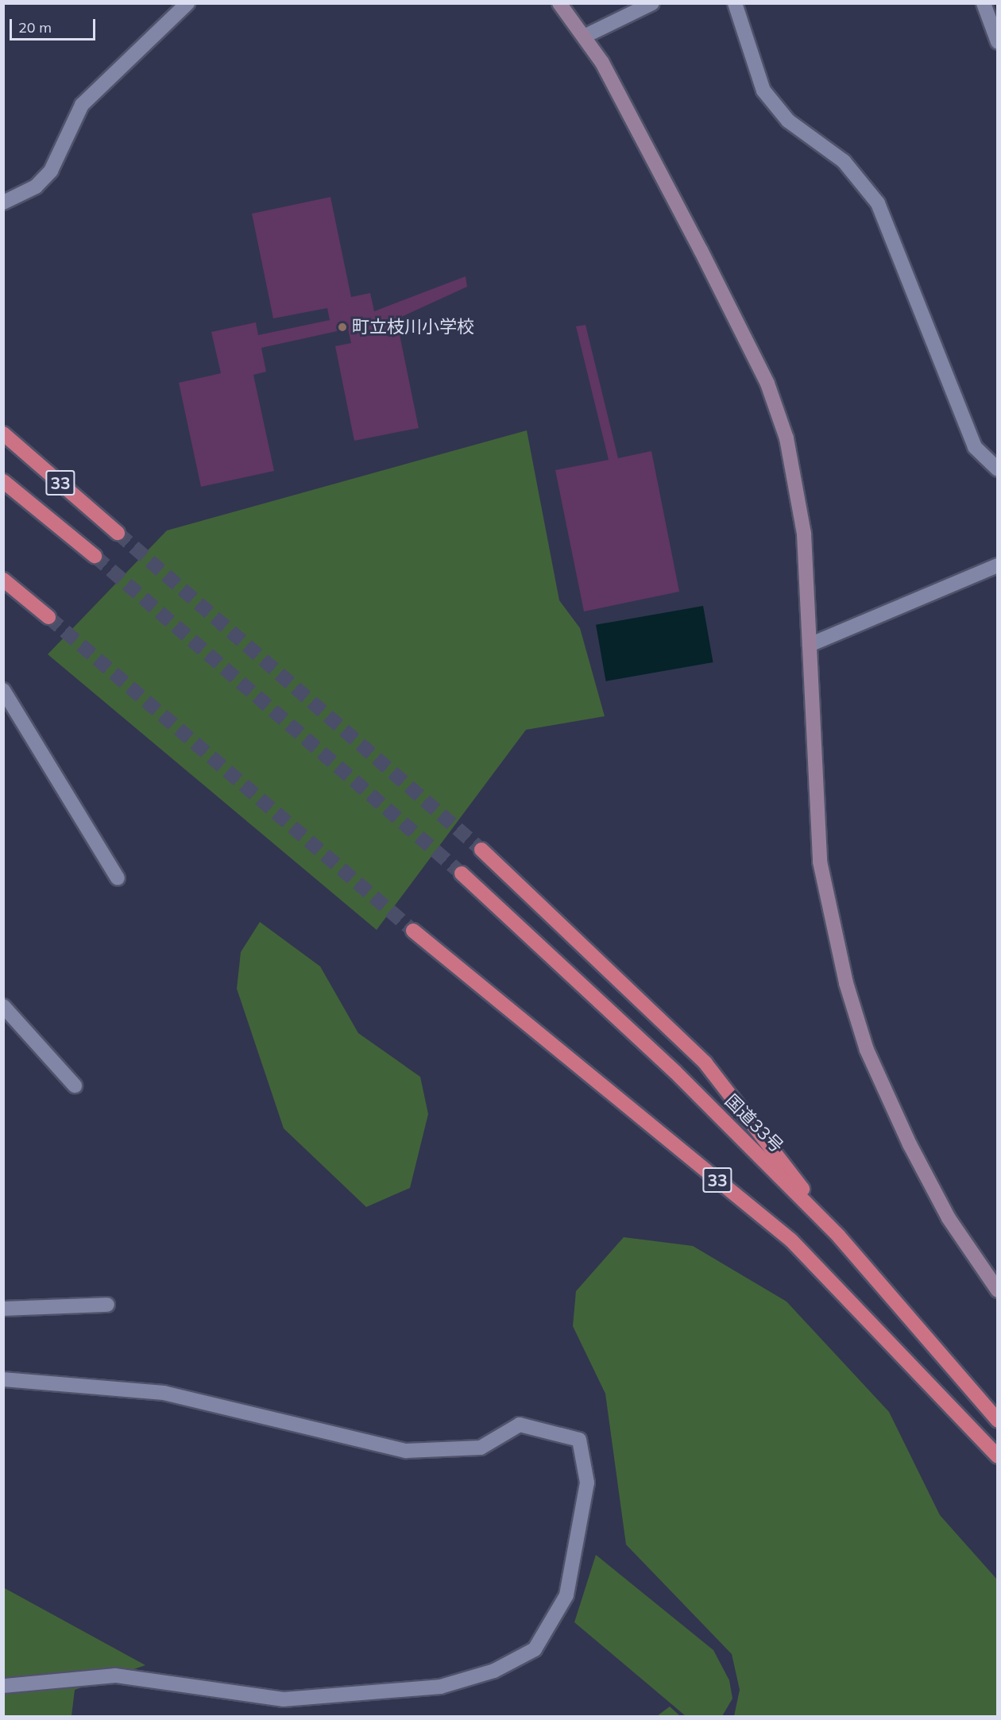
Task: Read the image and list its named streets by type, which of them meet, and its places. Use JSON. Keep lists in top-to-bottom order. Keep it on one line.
{"streets":{"highway":["33","国道33号"]},"crossings":[["33","国道33号"]],"places":["町立枝川小学校"],"scale_bar":"20 m"}
